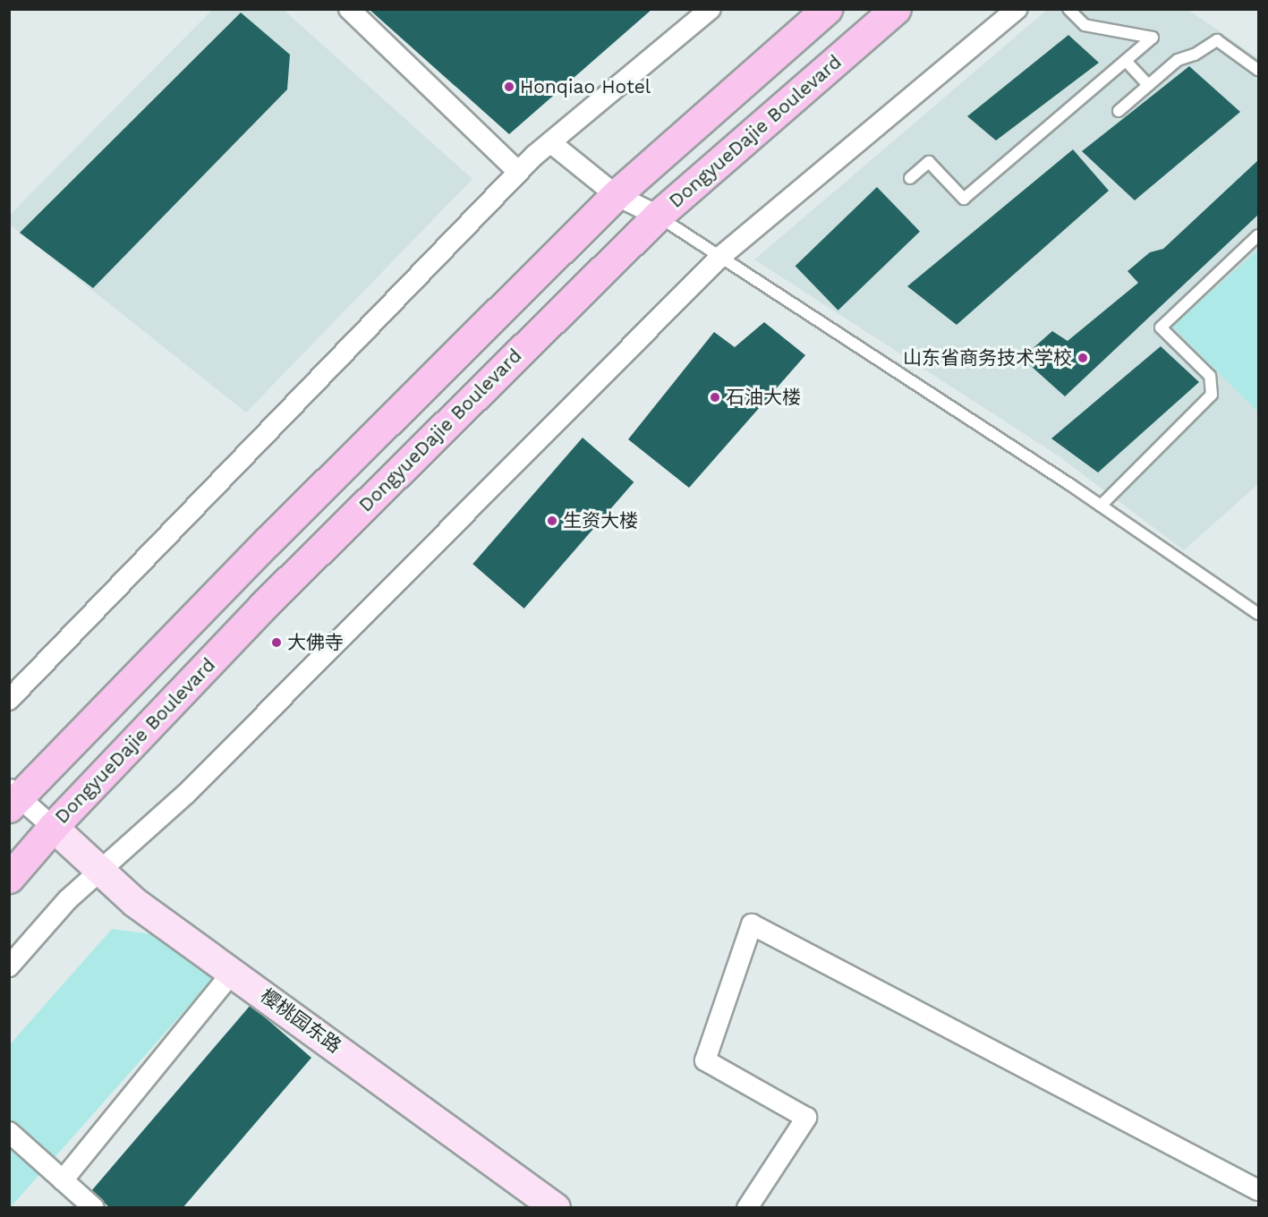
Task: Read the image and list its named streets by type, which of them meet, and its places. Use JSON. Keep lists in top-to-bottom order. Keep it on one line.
{"streets":{"main road":["DongyueDajie Boulevard"],"street":["樱桃园东路"]},"crossings":[["DongyueDajie Boulevard","樱桃园东路"]],"places":["Honqiao Hotel","山东省商务技术学校","石油大楼","生资大楼","大佛寺"]}
